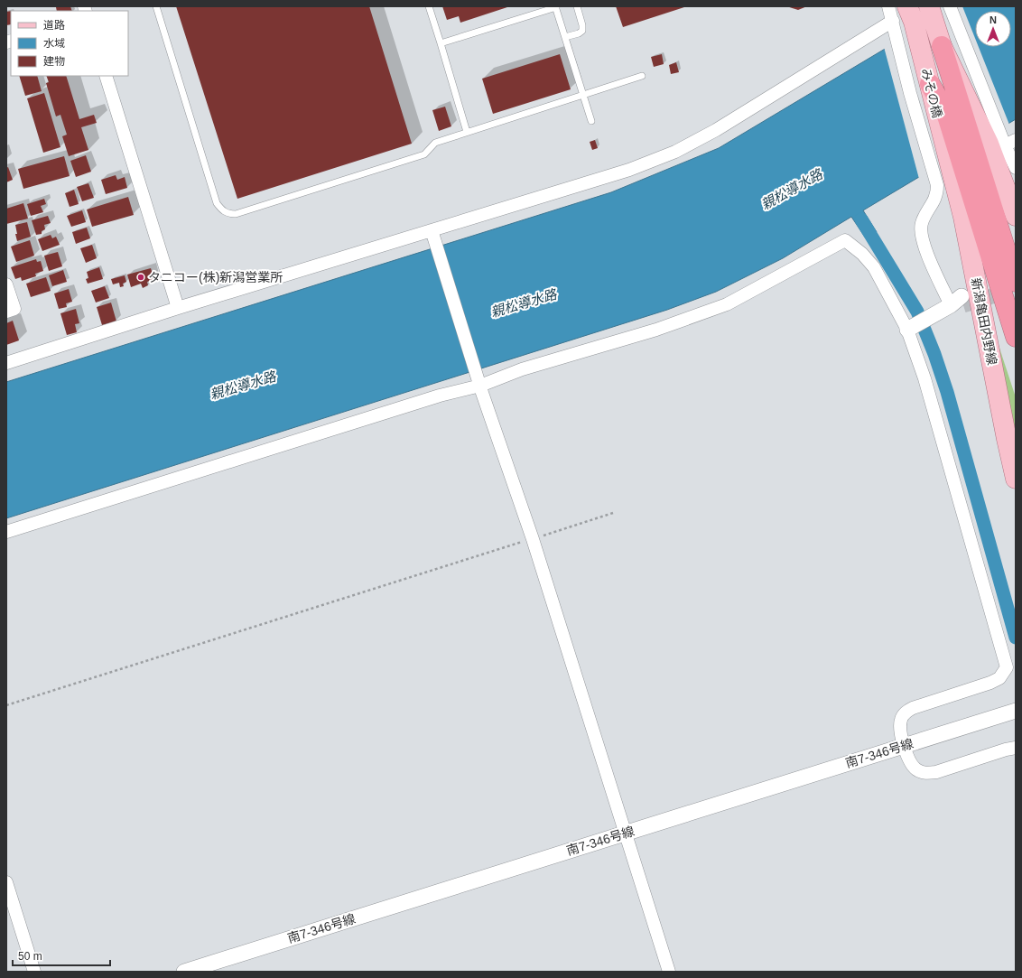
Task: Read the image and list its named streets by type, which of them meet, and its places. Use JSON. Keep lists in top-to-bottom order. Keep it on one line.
{"streets":{"main road":["みその橋","新潟亀田内野線"],"street":["南7-346号線"]},"water":["親松導水路"],"places":["タニコー(株)新潟営業所"],"legend":["道路","水域","建物"],"scale_bar":"50 m","north":"top"}
